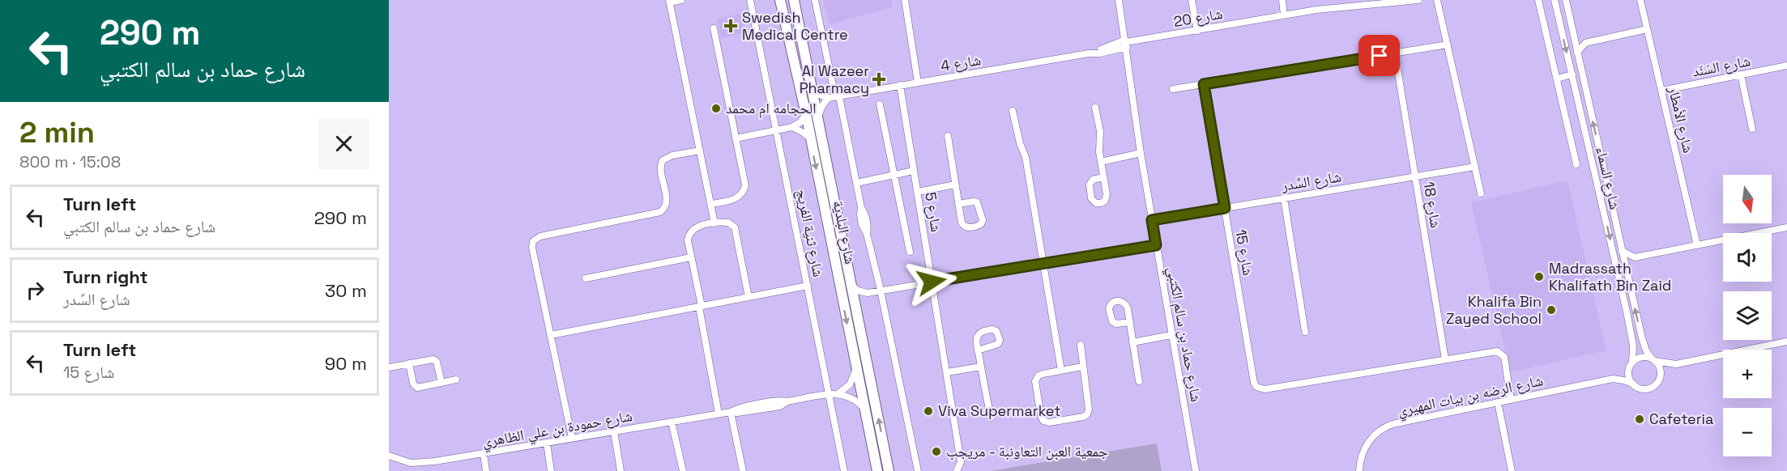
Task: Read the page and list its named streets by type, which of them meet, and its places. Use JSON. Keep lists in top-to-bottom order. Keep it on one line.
{"streets":{"main road":["شارع البلدية"],"street":["شارع 20","شارع 4","شارع السَنَد","شارع الأمطار","شارع السماء","شارع السَّدر","شارع 18","شارع 5","شارع ثنية الفريج","شارع 15","شارع حماد بن سالم الكتبي","شارع الرضه بن بيات المهيري","شارع حمودة بن علي الظاهري"]},"crossings":[["شارع 20","شارع 4"],["شارع 20","شارع حماد بن سالم الكتبي"],["شارع 4","شارع 5"],["شارع 4","شارع حماد بن سالم الكتبي"],["شارع السَنَد","شارع الأمطار"],["شارع السماء","شارع الرضه بن بيات المهيري"],["شارع السَّدر","شارع 18"],["شارع السَّدر","شارع 15"],["شارع السَّدر","شارع حماد بن سالم الكتبي"],["شارع 18","شارع 15"],["شارع البلدية","شارع حمودة بن علي الظاهري"],["شارع ثنية الفريج","شارع حمودة بن علي الظاهري"]],"places":{"health":["Swedish Medical Centre","Al Wazeer Pharmacy"],"other":["الحجامه ام محمد","Madrassath Khalifath Bin Zaid","Khalifa Bin Zayed School","Viva Supermarket","Cafeteria","جمعية العبن التعاونبة - مريجب"]},"north":"bottom","page":{"turn":["290 m","شارع حماد بن سالم الكتبي"],"heading":["2 min","800 m · 15:08"],"map_buttons":["+","−"],"list":[{"name":"Turn left","note":"شارع حماد بن سالم الكتبي","value":"290 m"},{"name":"Turn right","note":"شارع السَّدر","value":"30 m"},{"name":"Turn left","note":"شارع 15","value":"90 m"}]}}
